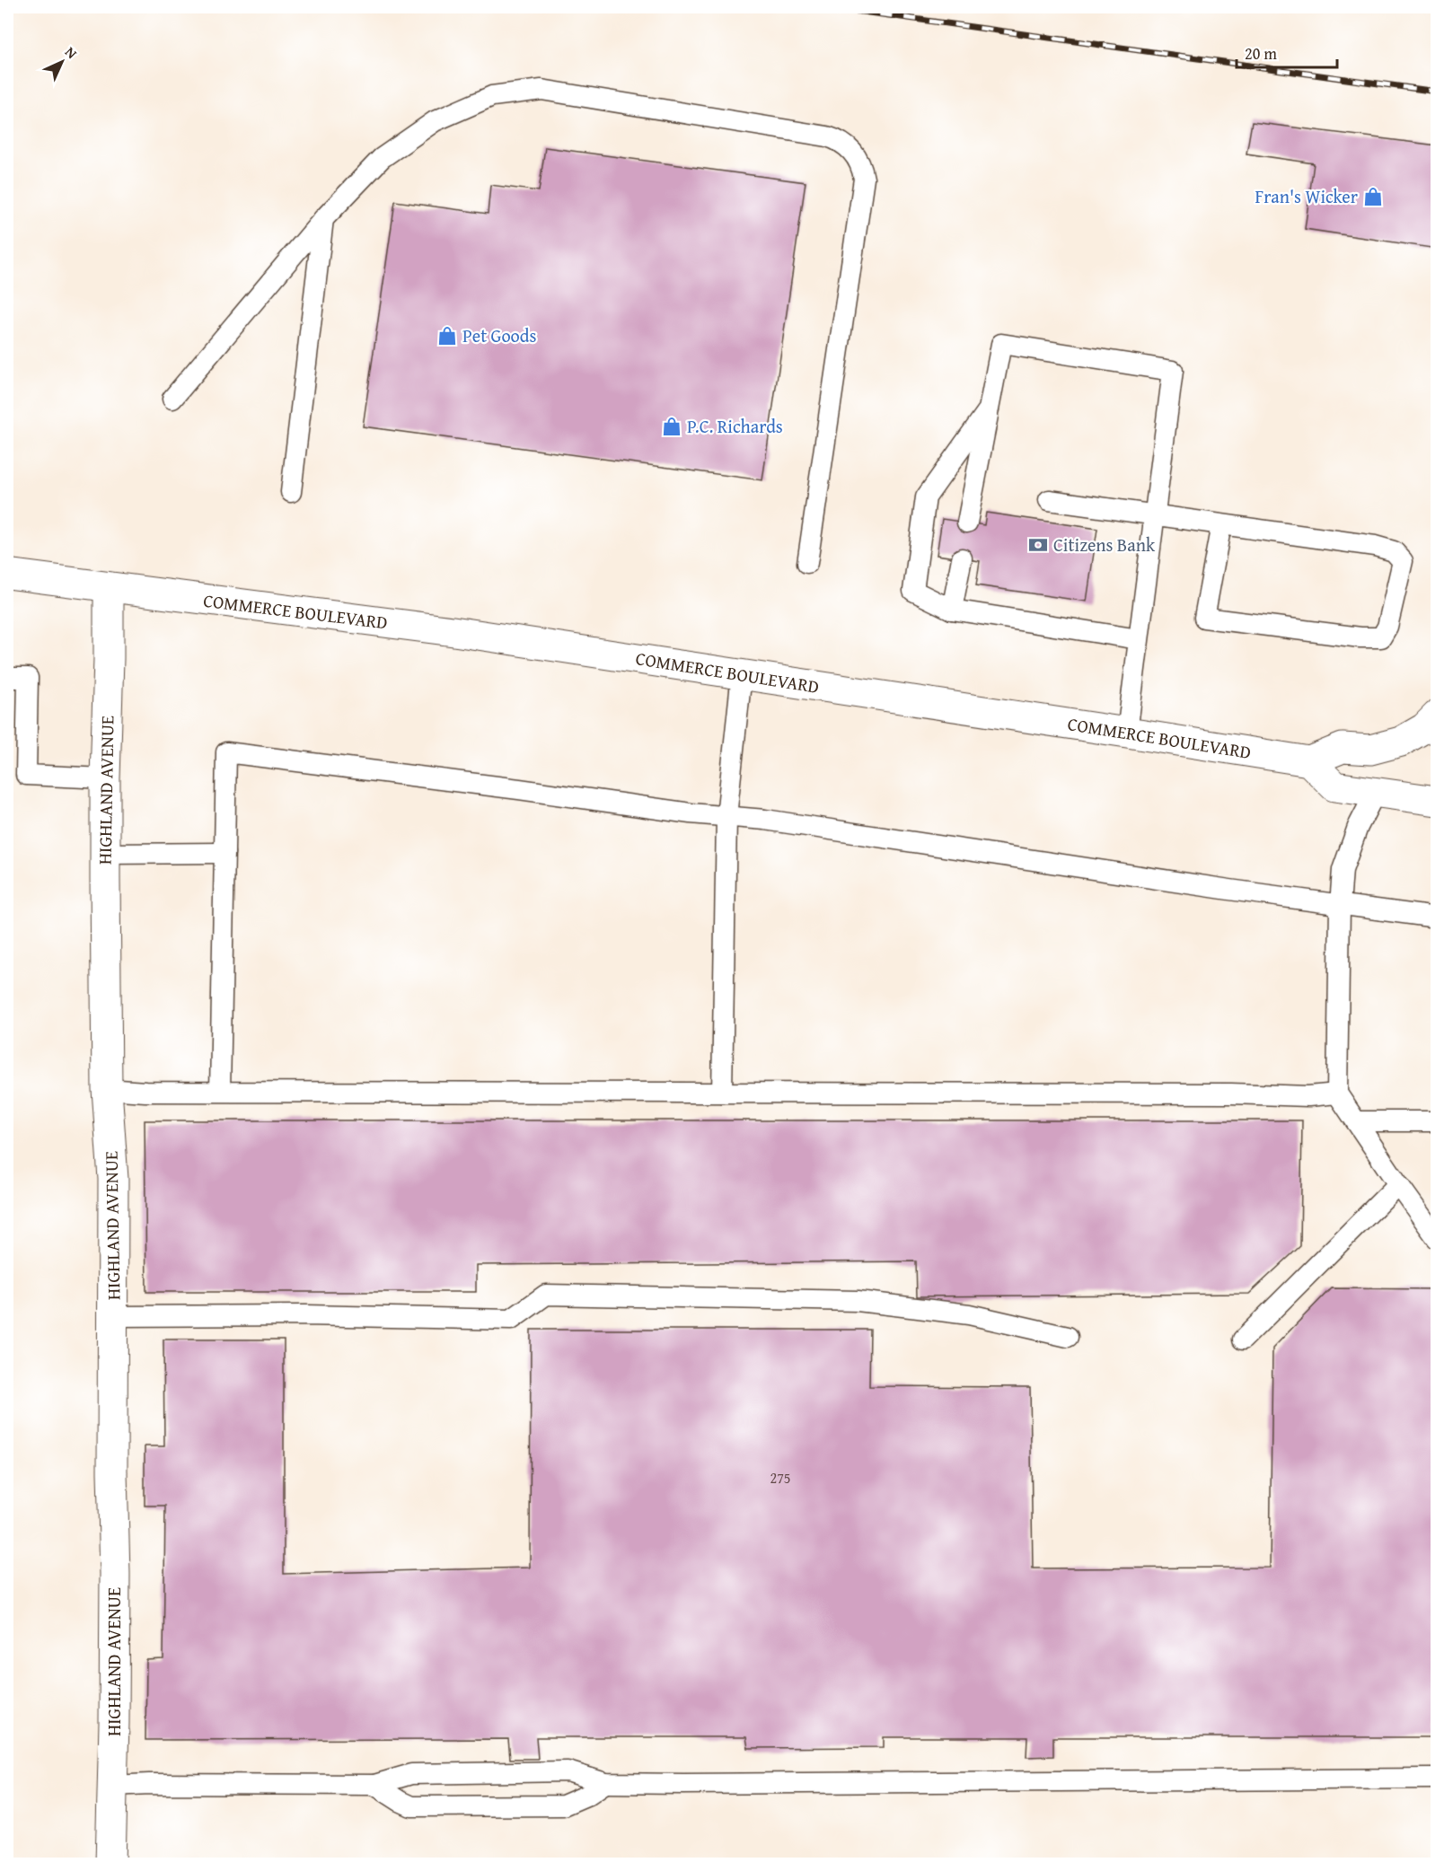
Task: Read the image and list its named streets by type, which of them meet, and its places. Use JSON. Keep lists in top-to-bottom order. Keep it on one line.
{"streets":{"street":["COMMERCE BOULEVARD","HIGHLAND AVENUE"]},"crossings":[["COMMERCE BOULEVARD","HIGHLAND AVENUE"]],"places":{"shop":["Fran's Wicker","Pet Goods","P.C. Richards"],"bank":["Citizens Bank"]},"house_numbers":["275"],"scale_bar":"20 m","north":"top right"}
